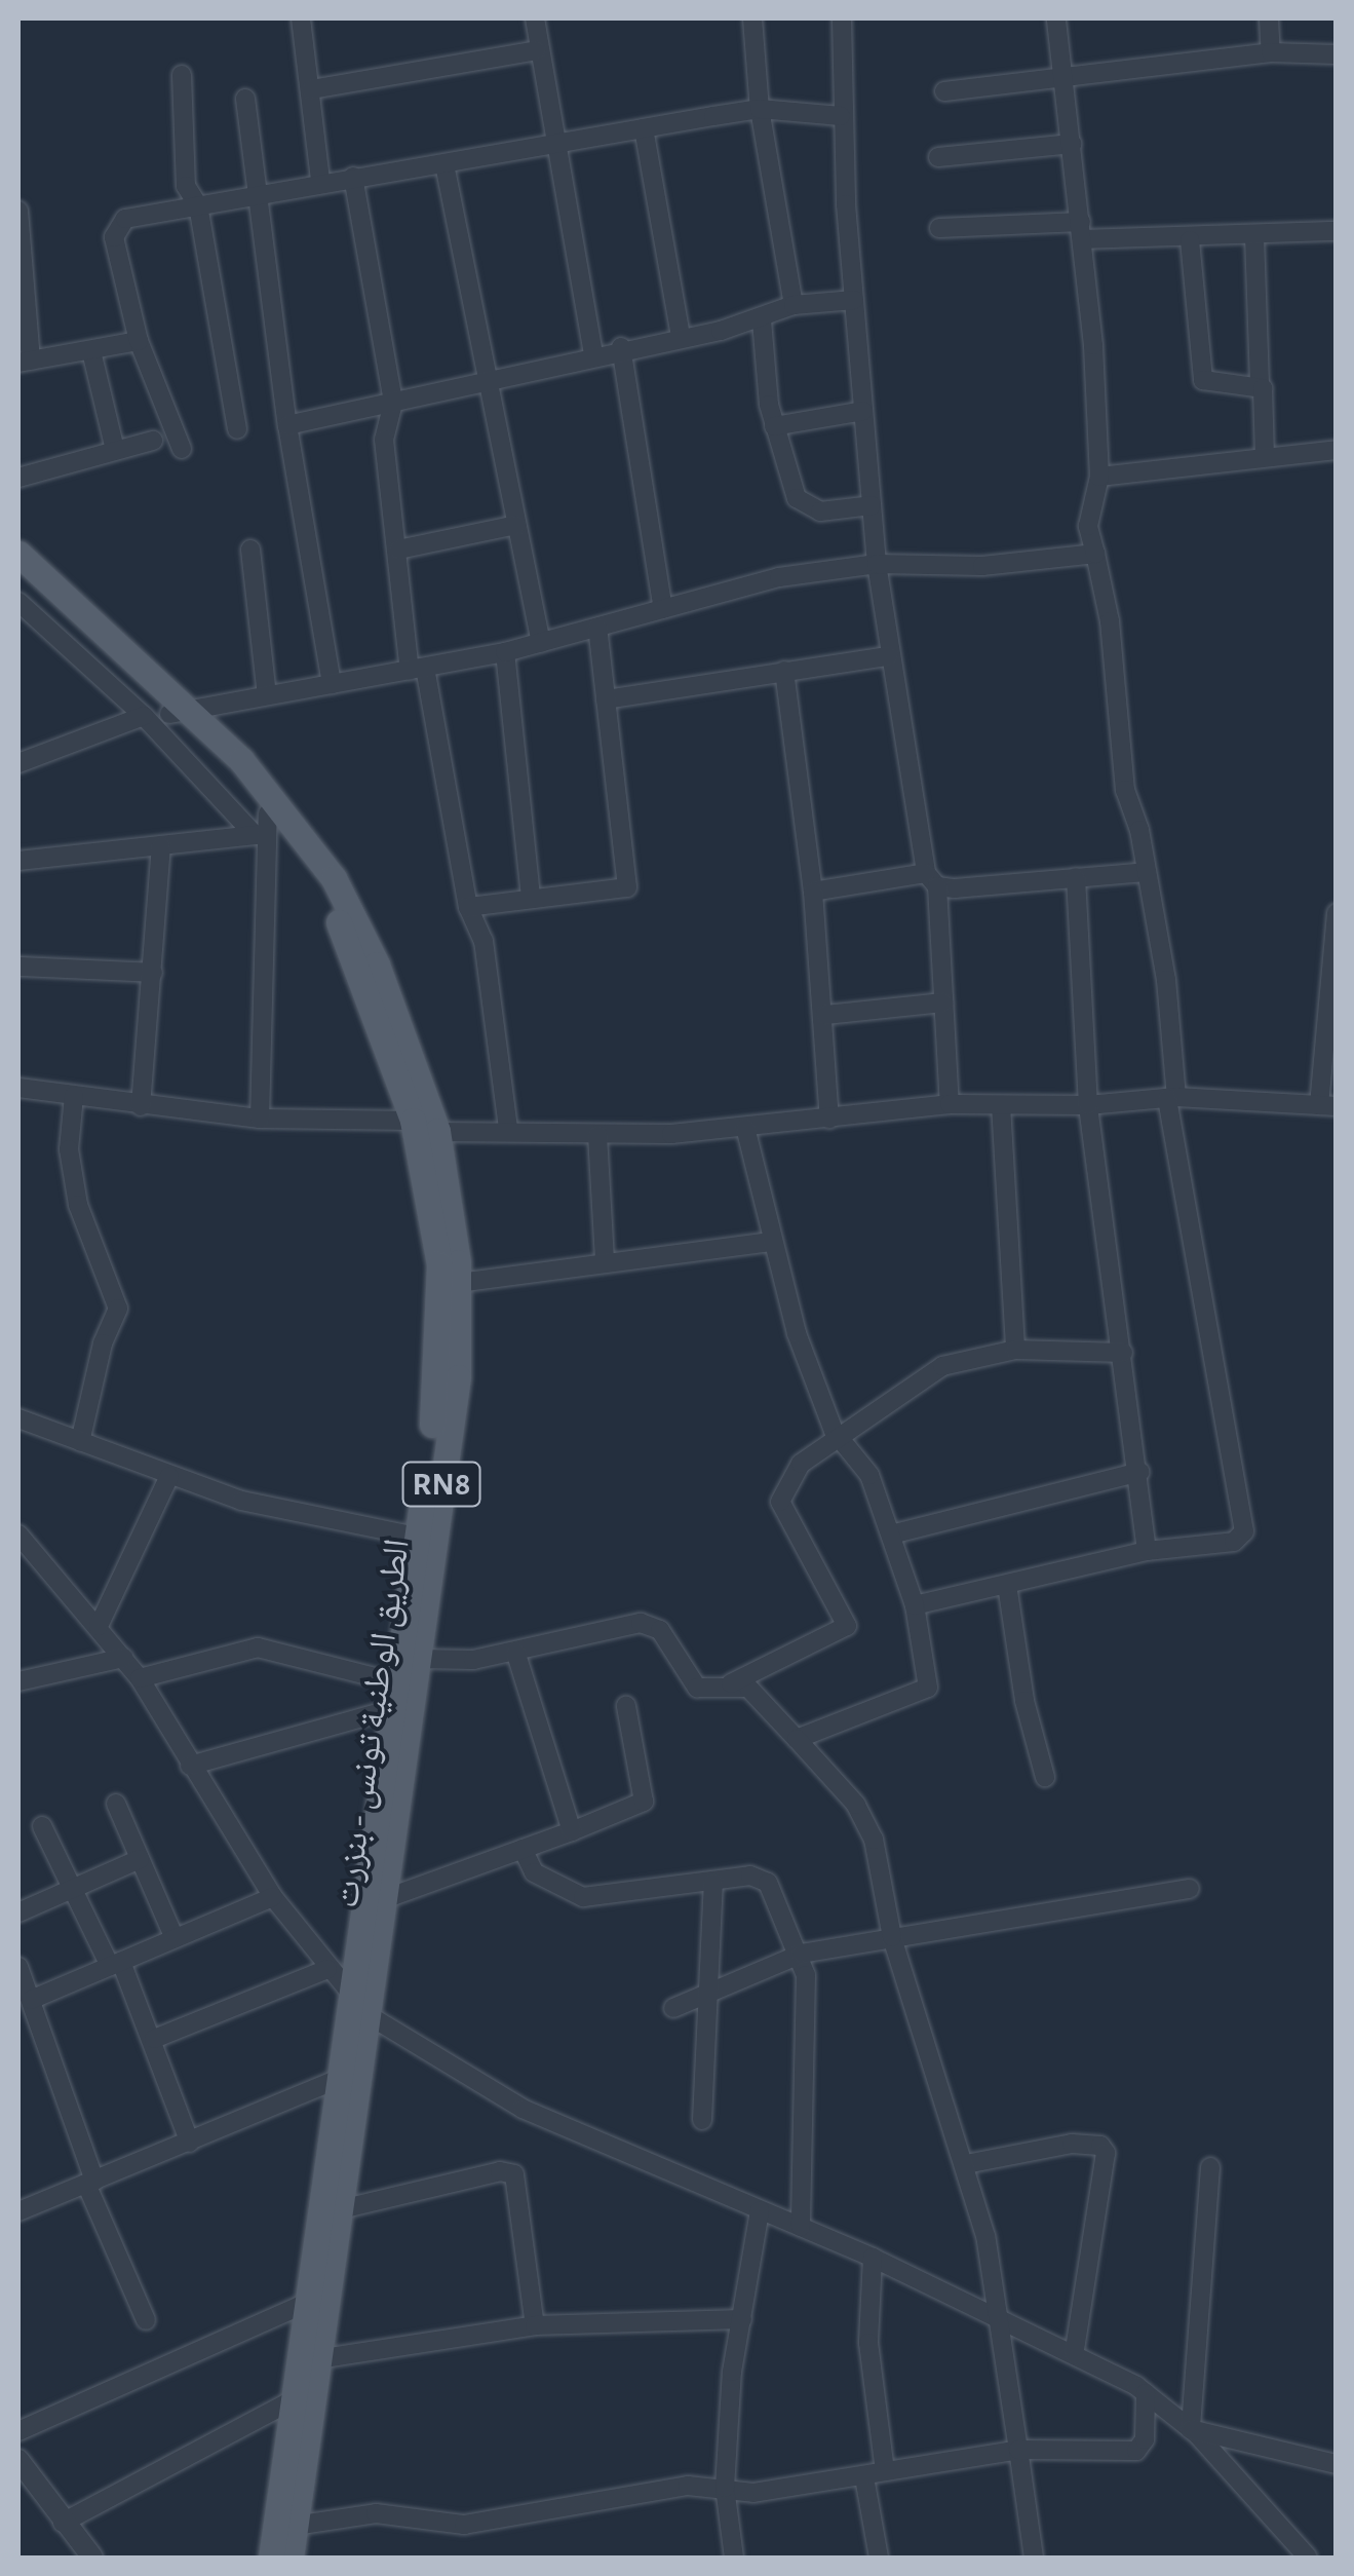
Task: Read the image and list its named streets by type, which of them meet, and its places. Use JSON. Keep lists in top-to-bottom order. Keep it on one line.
{"streets":{"main road":["RN8","الطريق الوطنية تونس - بنزرت"]}}
